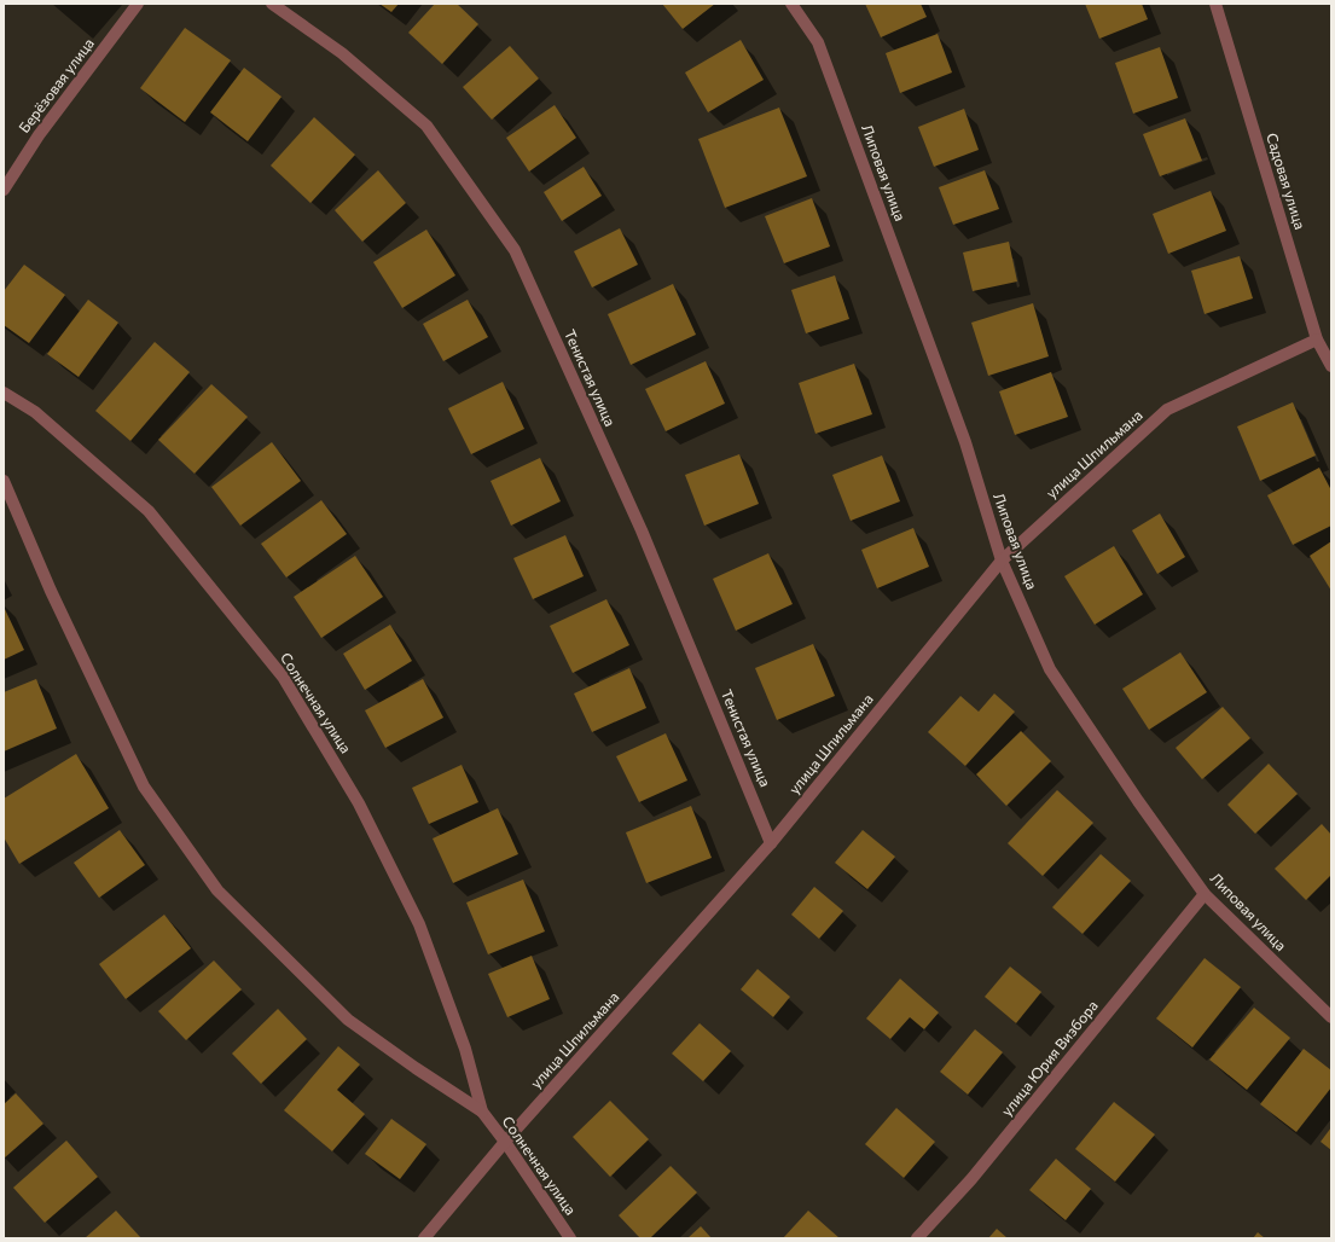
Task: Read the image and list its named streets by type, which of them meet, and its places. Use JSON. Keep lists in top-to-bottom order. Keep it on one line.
{"streets":{"street":["Берёзовая улица","Липовая улица","Садовая улица","Тенистая улица","улица Шпильмана","Солнечная улица","улица Юрия Визбора"]},"crossings":[["Липовая улица","улица Шпильмана"],["Липовая улица","улица Юрия Визбора"],["Садовая улица","улица Шпильмана"],["Тенистая улица","улица Шпильмана"],["улица Шпильмана","Солнечная улица"]]}
